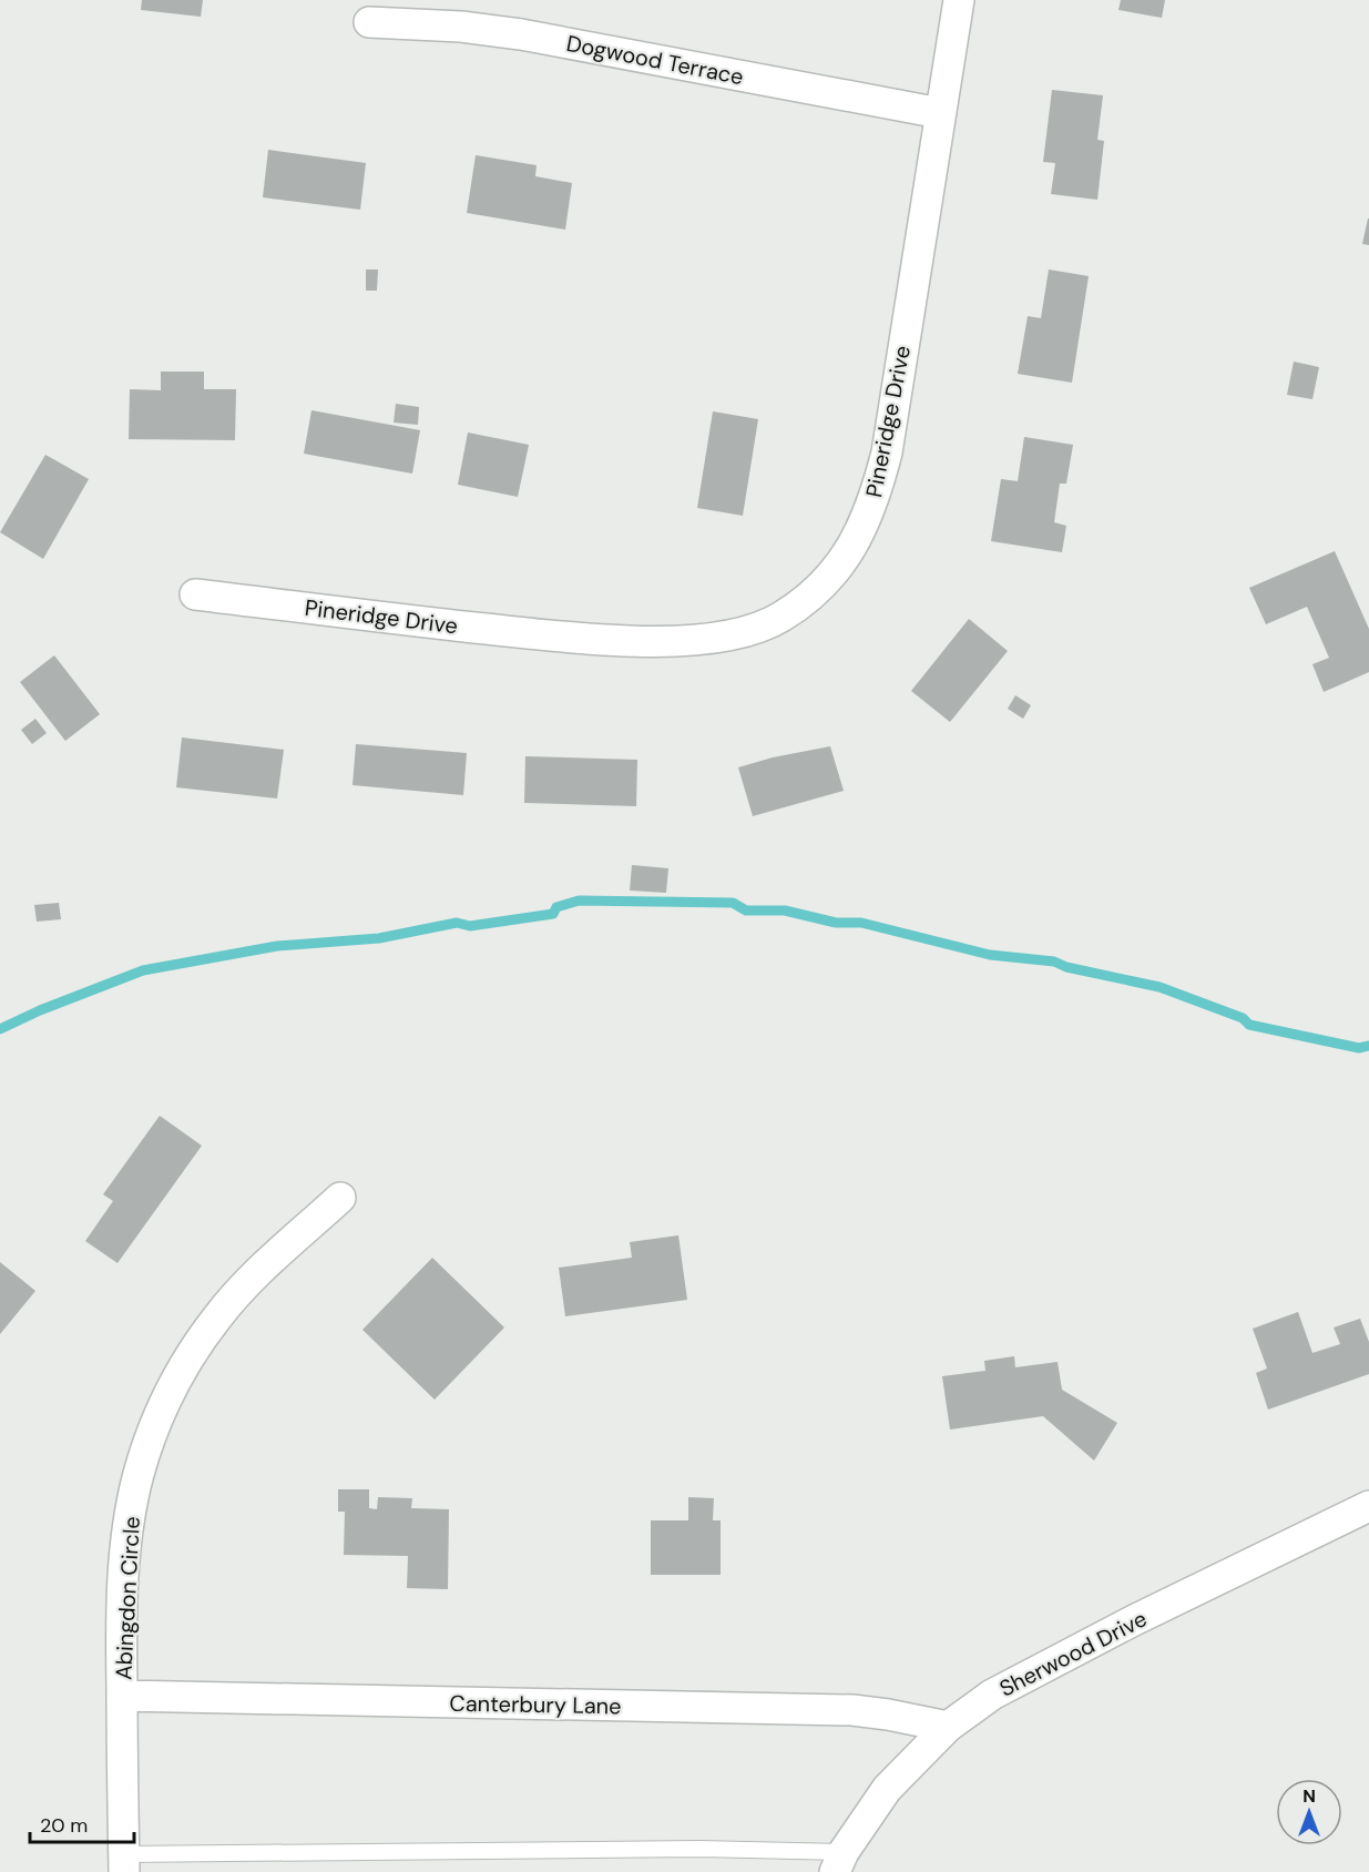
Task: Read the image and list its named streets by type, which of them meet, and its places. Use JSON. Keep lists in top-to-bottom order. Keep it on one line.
{"streets":{"street":["Dogwood Terrace","Pineridge Drive","Abingdon Circle","Sherwood Drive","Canterbury Lane"]},"crossings":[["Dogwood Terrace","Pineridge Drive"],["Abingdon Circle","Canterbury Lane"],["Sherwood Drive","Canterbury Lane"]],"scale_bar":"20 m","north":"top"}
